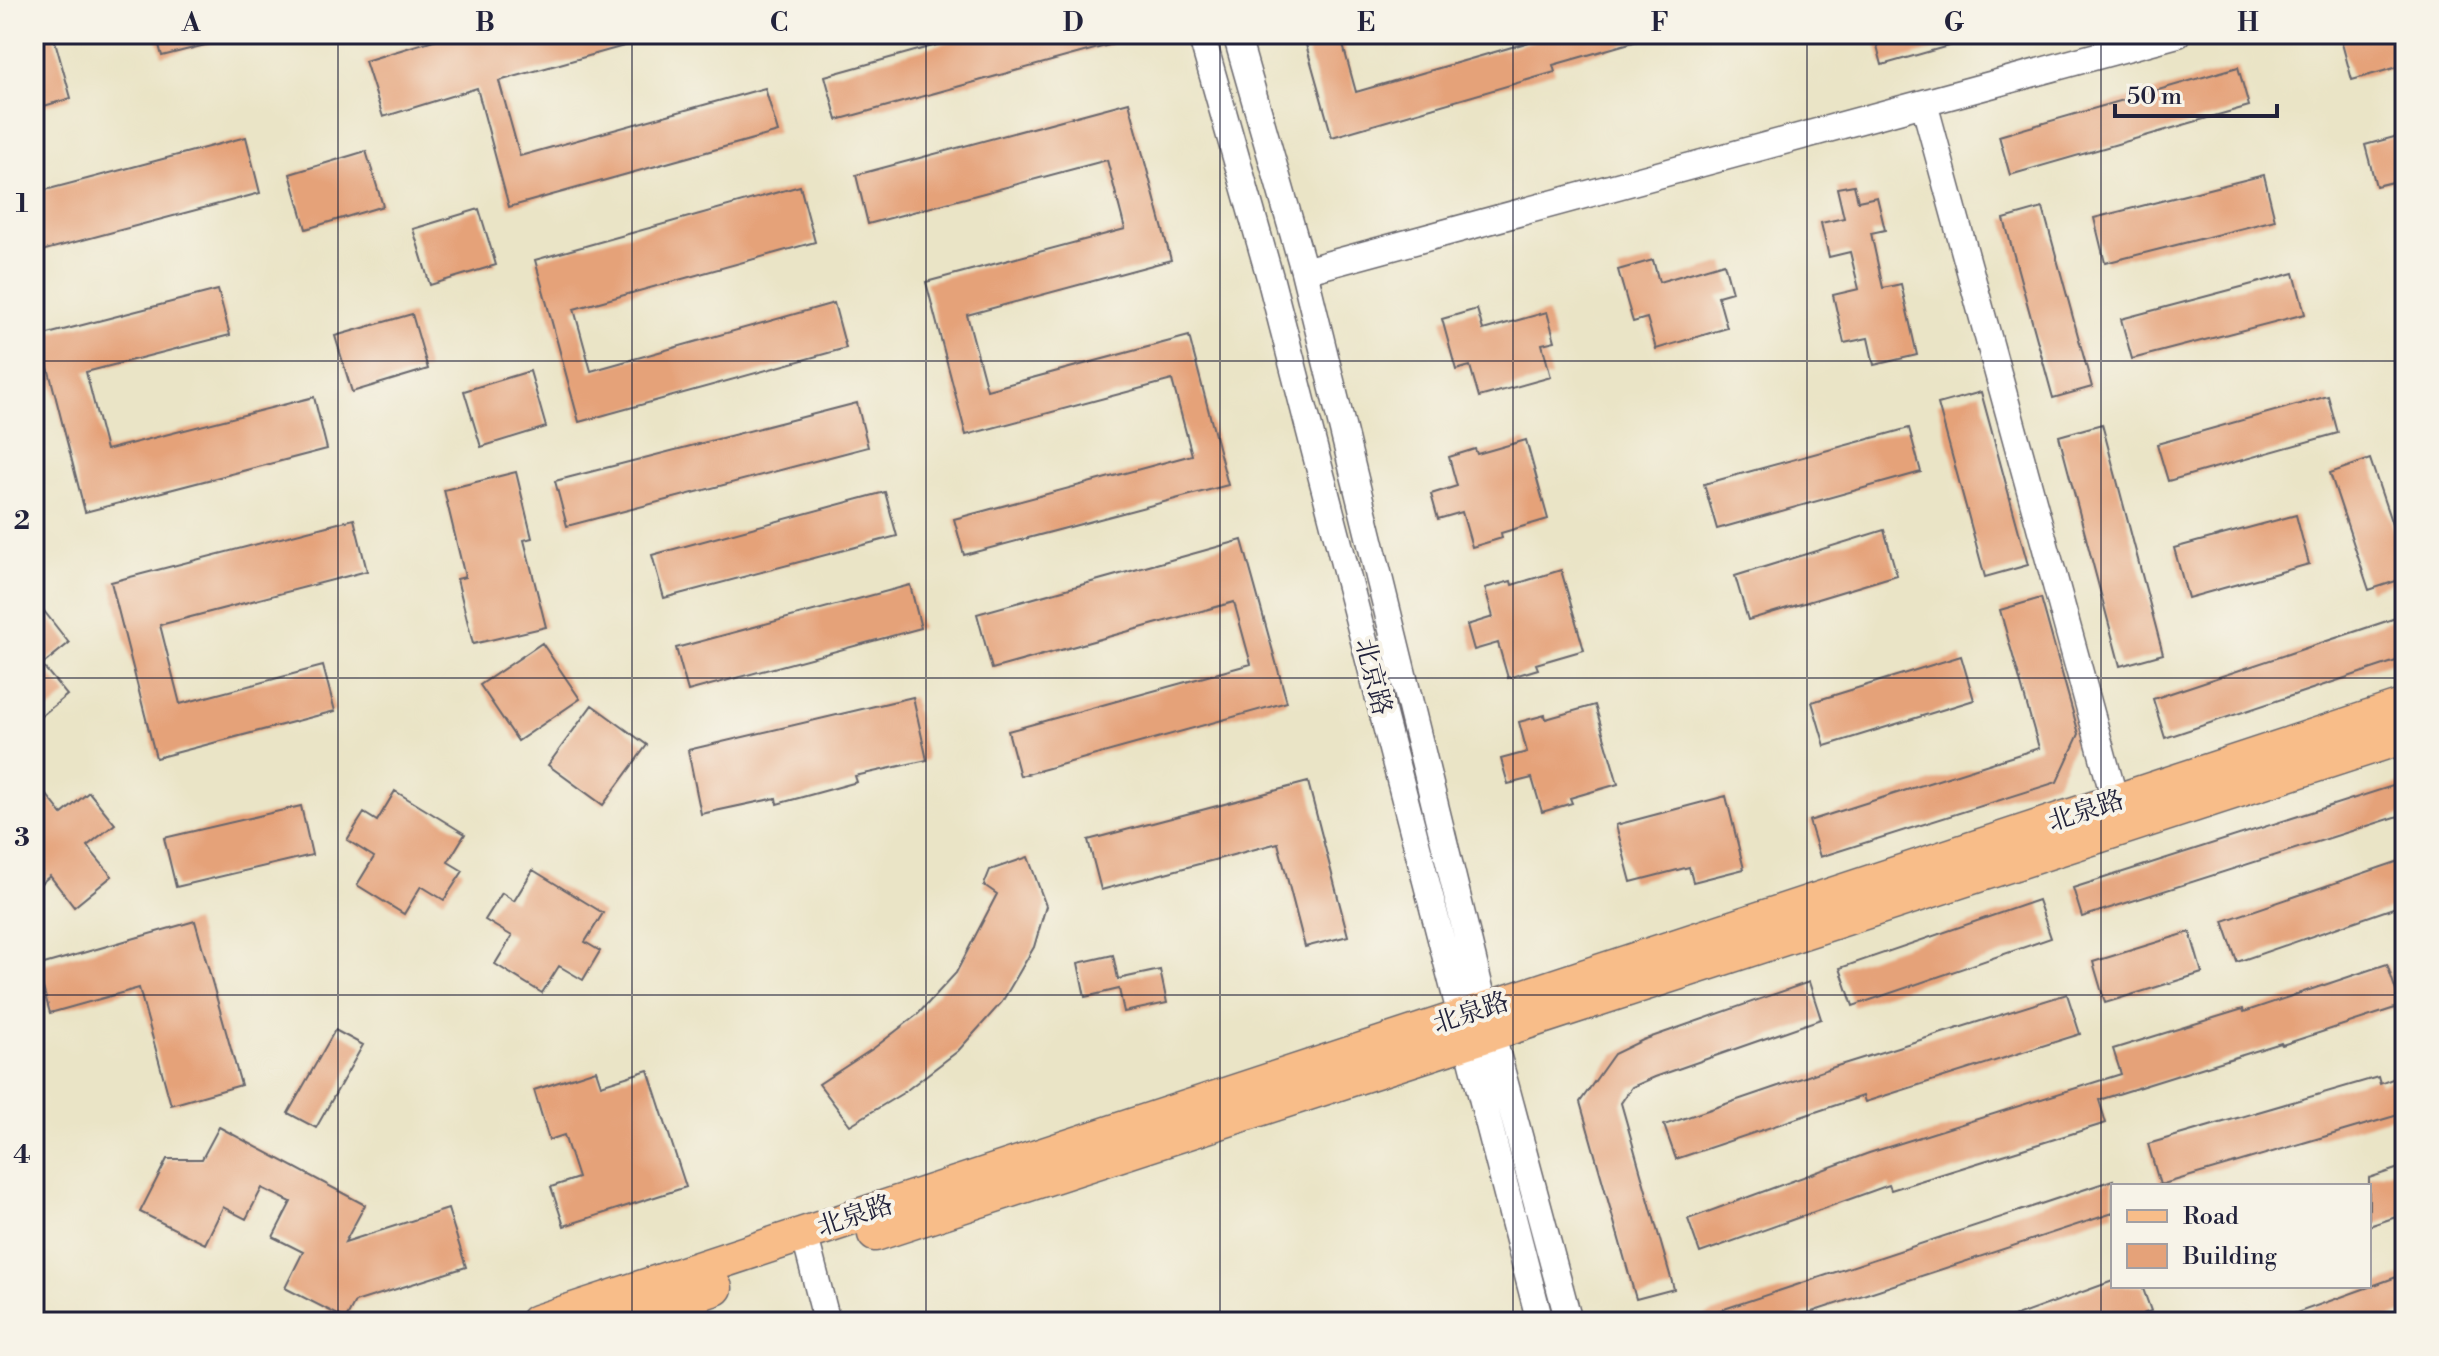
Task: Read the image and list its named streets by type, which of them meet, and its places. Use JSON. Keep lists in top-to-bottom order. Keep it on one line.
{"streets":{"main road":["北泉路"],"street":["北京路"]},"crossings":[["北京路","北泉路"]],"legend":["Road","Building"],"scale_bar":"50 m","grid":{"columns":["A","B","C","D","E","F","G","H"],"rows":["1","2","3","4"]}}
